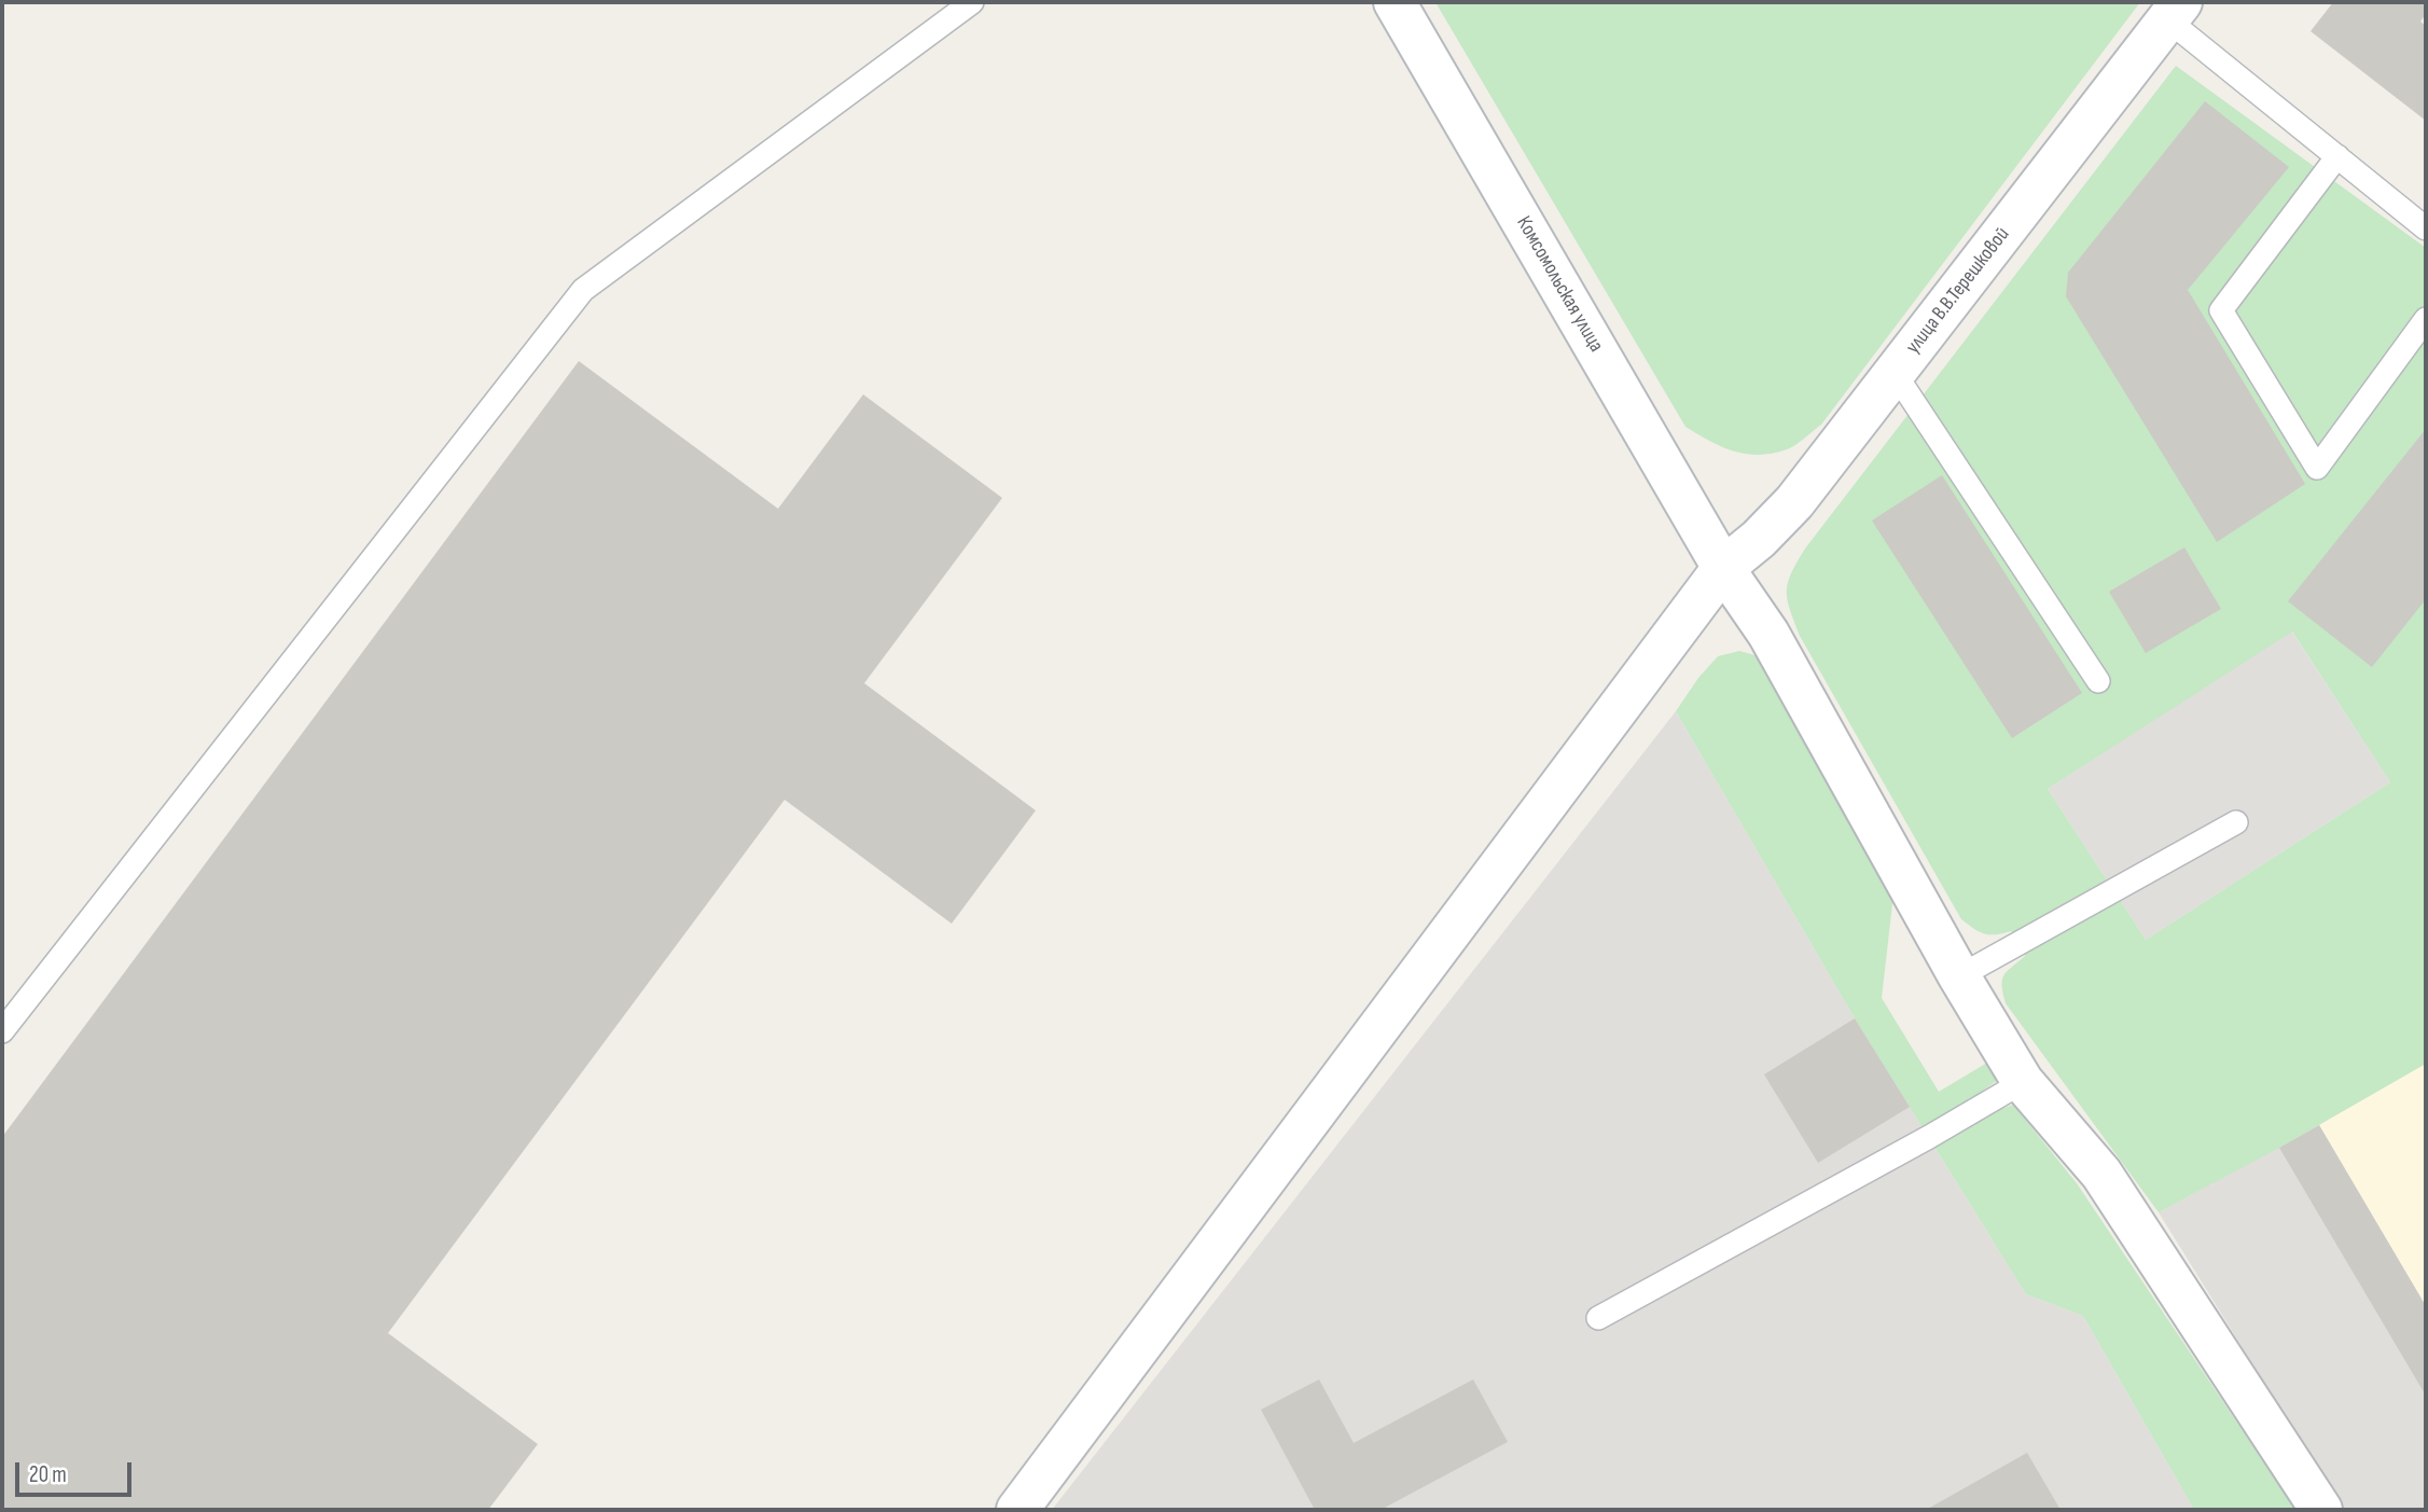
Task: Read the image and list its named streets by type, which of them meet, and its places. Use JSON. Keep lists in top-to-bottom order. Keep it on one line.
{"streets":{"main road":["Комсомольская улица","улица В.В.Терешковой"]},"crossings":[["Комсомольская улица","улица В.В.Терешковой"]],"scale_bar":"20 m"}
